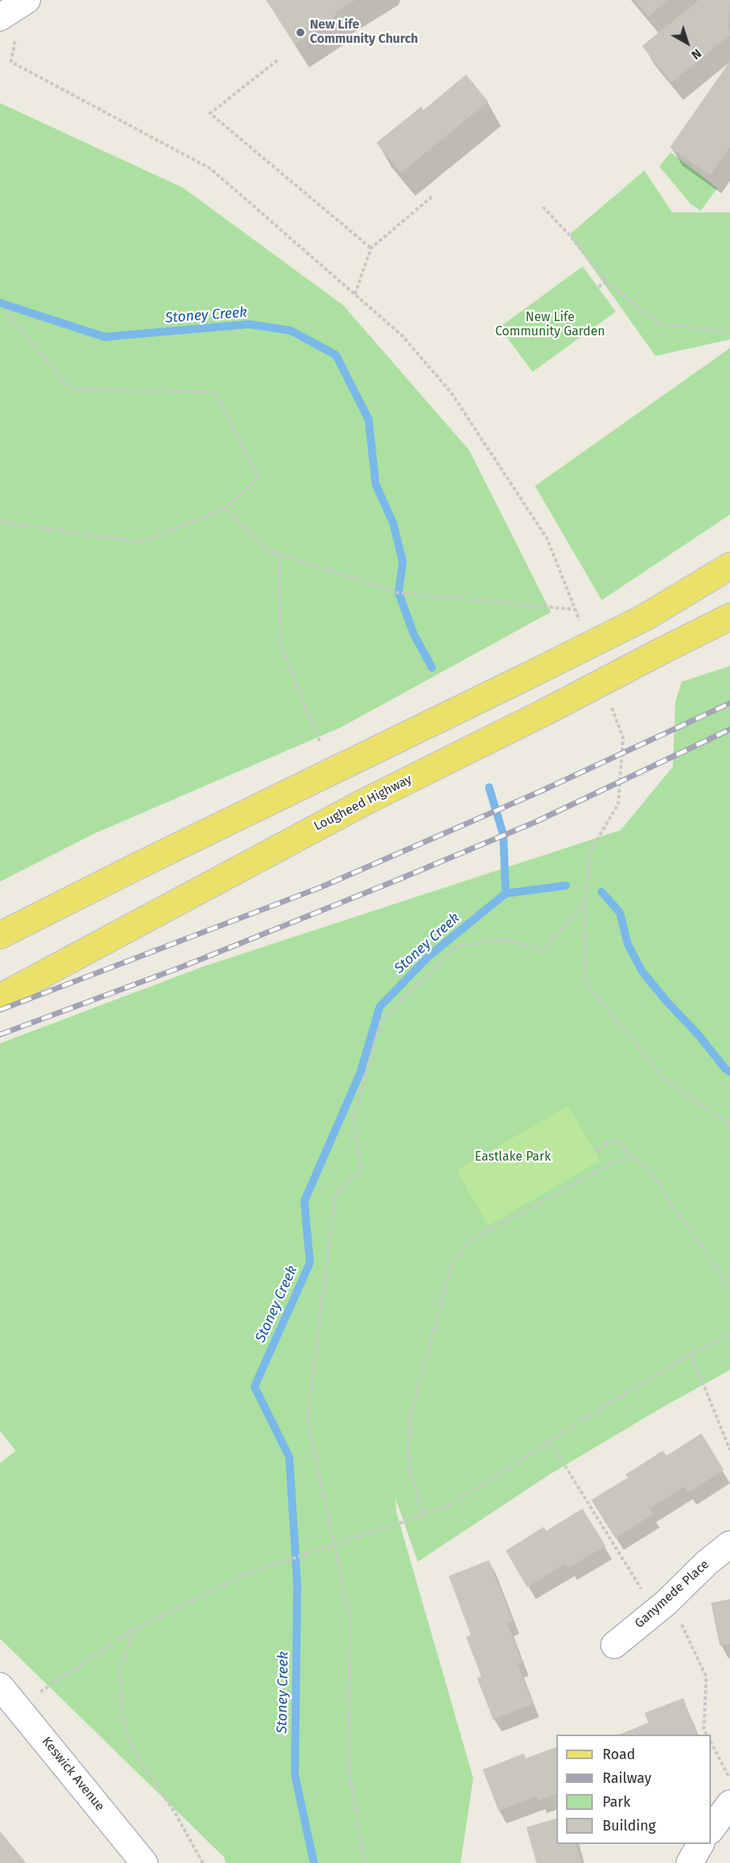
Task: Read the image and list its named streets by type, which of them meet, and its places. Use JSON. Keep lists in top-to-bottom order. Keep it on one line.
{"streets":{"main road":["Lougheed Highway"],"street":["Ganymede Place","Keswick Avenue"]},"water":["Stoney Creek"],"parks":["New Life Community Garden","Eastlake Park"],"places":["New Life Community Church"],"legend":["Road","Railway","Park","Building"],"north":"bottom right"}
